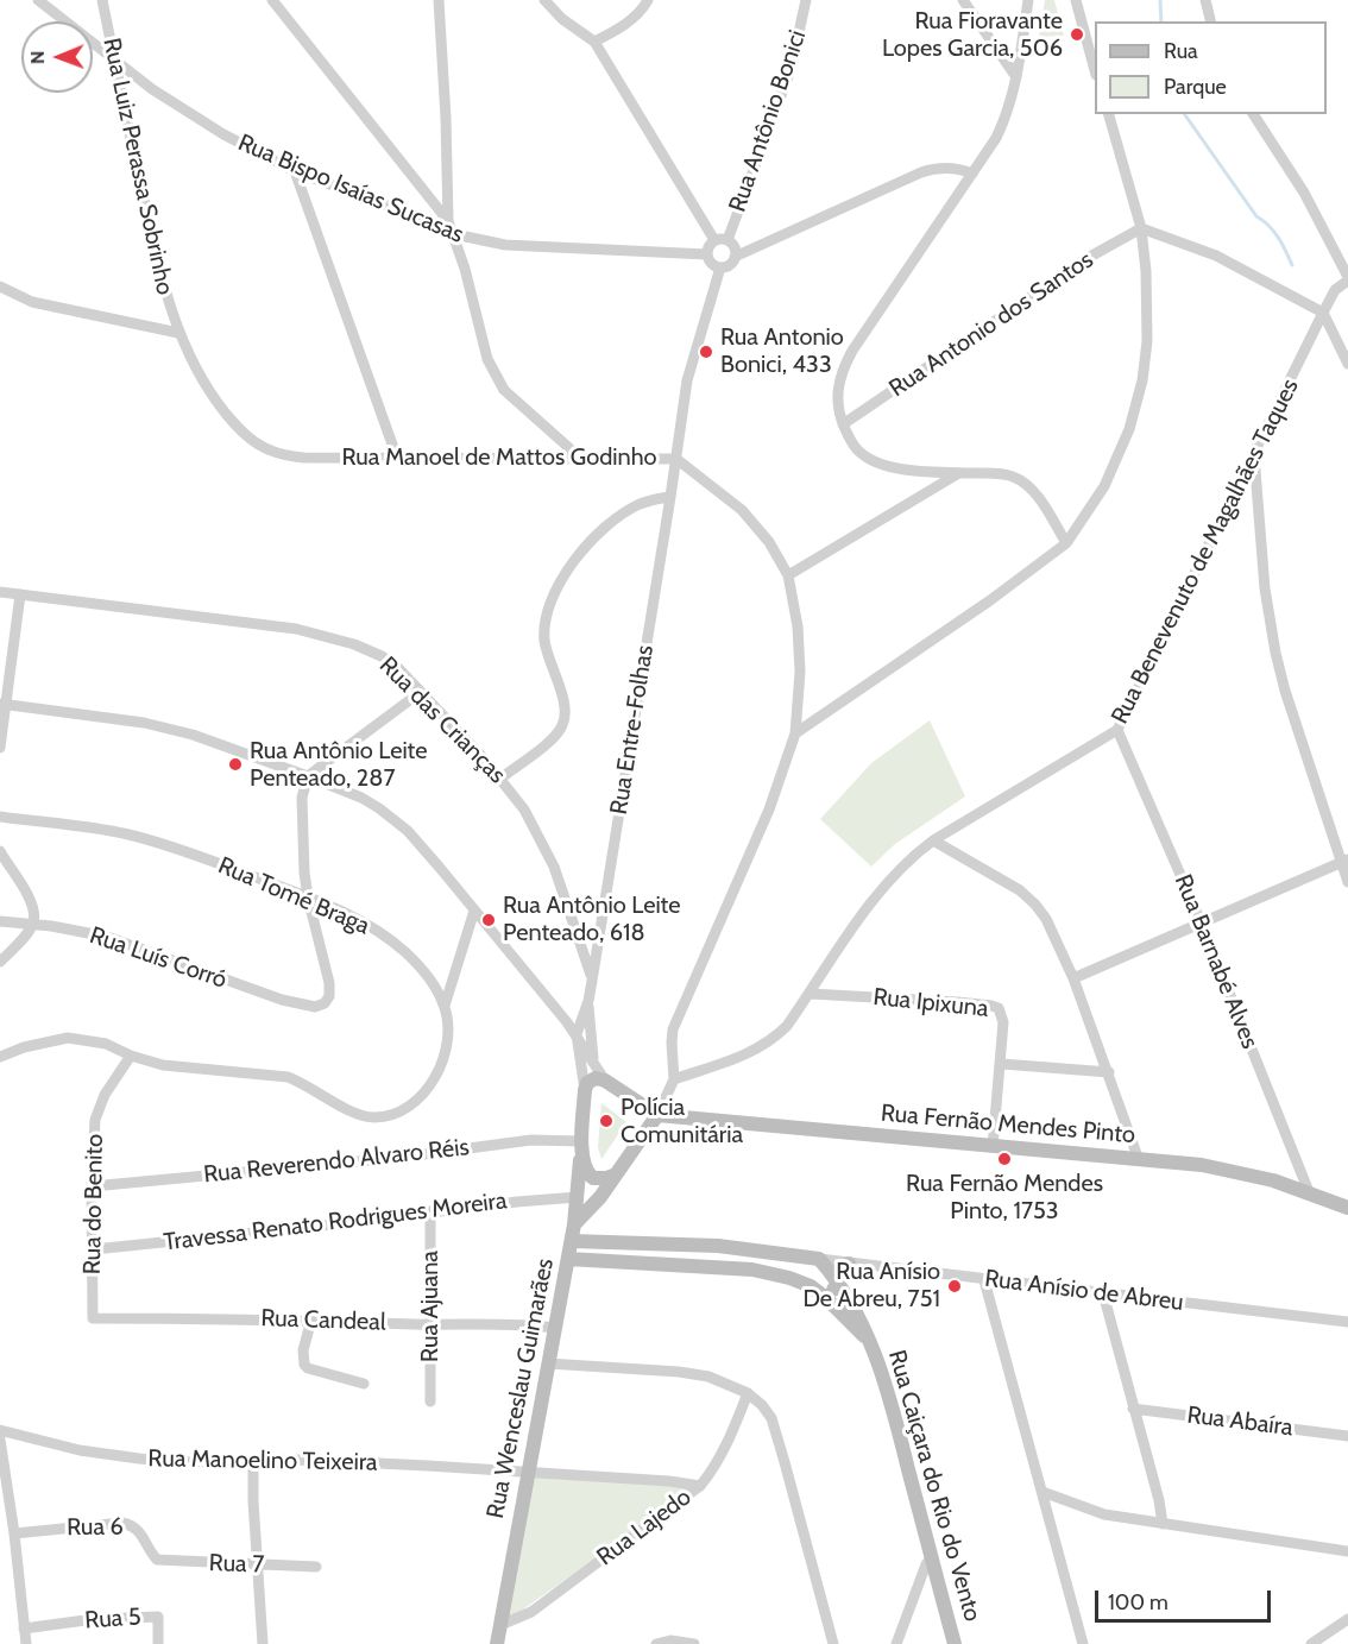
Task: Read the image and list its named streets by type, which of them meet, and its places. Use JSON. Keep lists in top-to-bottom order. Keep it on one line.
{"streets":{"street":["Rua Antônio Bonici","Rua Luiz Perassa Sobrinho","Rua Bispo Isaías Sucasas","Rua Antonio dos Santos","Rua Manoel de Mattos Godinho","Rua Benevenuto de Magalhães Taques","Rua das Crianças","Rua Entre-Folhas","Rua Tomé Braga","Rua Luís Corró","Rua Barnabé Alves","Rua Ipixuna","Rua Fernão Mendes Pinto","Rua Reverendo Alvaro Réis","Rua do Benito","Travessa Renato Rodrigues Moreira","Rua Anísio de Abreu","Rua Ajuana","Rua Candeal","Rua Wenceslau Guimarães","Rua Abaíra","Rua Manoelino Teixeira","Rua Caiçara do Rio do Vento","Rua 6","Rua Lajedo","Rua 7","Rua 5"]},"crossings":[["Rua Antônio Bonici","Rua Bispo Isaías Sucasas"],["Rua Luiz Perassa Sobrinho","Rua Bispo Isaías Sucasas"],["Rua Luiz Perassa Sobrinho","Rua Manoel de Mattos Godinho"],["Rua Manoel de Mattos Godinho","Rua Benevenuto de Magalhães Taques"],["Rua Manoel de Mattos Godinho","Rua Entre-Folhas"],["Rua Manoel de Mattos Godinho","Rua Fernão Mendes Pinto"],["Rua Benevenuto de Magalhães Taques","Rua Barnabé Alves"],["Rua Benevenuto de Magalhães Taques","Rua Ipixuna"],["Rua das Crianças","Rua Entre-Folhas"],["Rua Tomé Braga","Rua Luís Corró"],["Rua Tomé Braga","Rua do Benito"],["Rua Barnabé Alves","Rua Fernão Mendes Pinto"],["Rua Ipixuna","Rua Fernão Mendes Pinto"],["Rua Reverendo Alvaro Réis","Rua do Benito"],["Rua Reverendo Alvaro Réis","Rua Wenceslau Guimarães"],["Rua do Benito","Travessa Renato Rodrigues Moreira"],["Rua do Benito","Rua Candeal"],["Travessa Renato Rodrigues Moreira","Rua Ajuana"],["Travessa Renato Rodrigues Moreira","Rua Wenceslau Guimarães"],["Rua Anísio de Abreu","Rua Caiçara do Rio do Vento"],["Rua Ajuana","Rua Candeal"],["Rua Candeal","Rua Wenceslau Guimarães"],["Rua Wenceslau Guimarães","Rua Manoelino Teixeira"],["Rua Wenceslau Guimarães","Rua Caiçara do Rio do Vento"],["Rua Wenceslau Guimarães","Rua Lajedo"],["Rua Manoelino Teixeira","Rua Lajedo"],["Rua 6","Rua 7"]],"places":["Rua Fioravante Lopes Garcia, 506","Rua Antonio Bonici, 433","Rua Antônio Leite Penteado, 287","Rua Antônio Leite Penteado, 618","Polícia Comunitária","Rua Fernão Mendes Pinto, 1753","Rua Anísio De Abreu, 751"],"legend":["Rua","Parque"],"scale_bar":"100 m","north":"left"}
